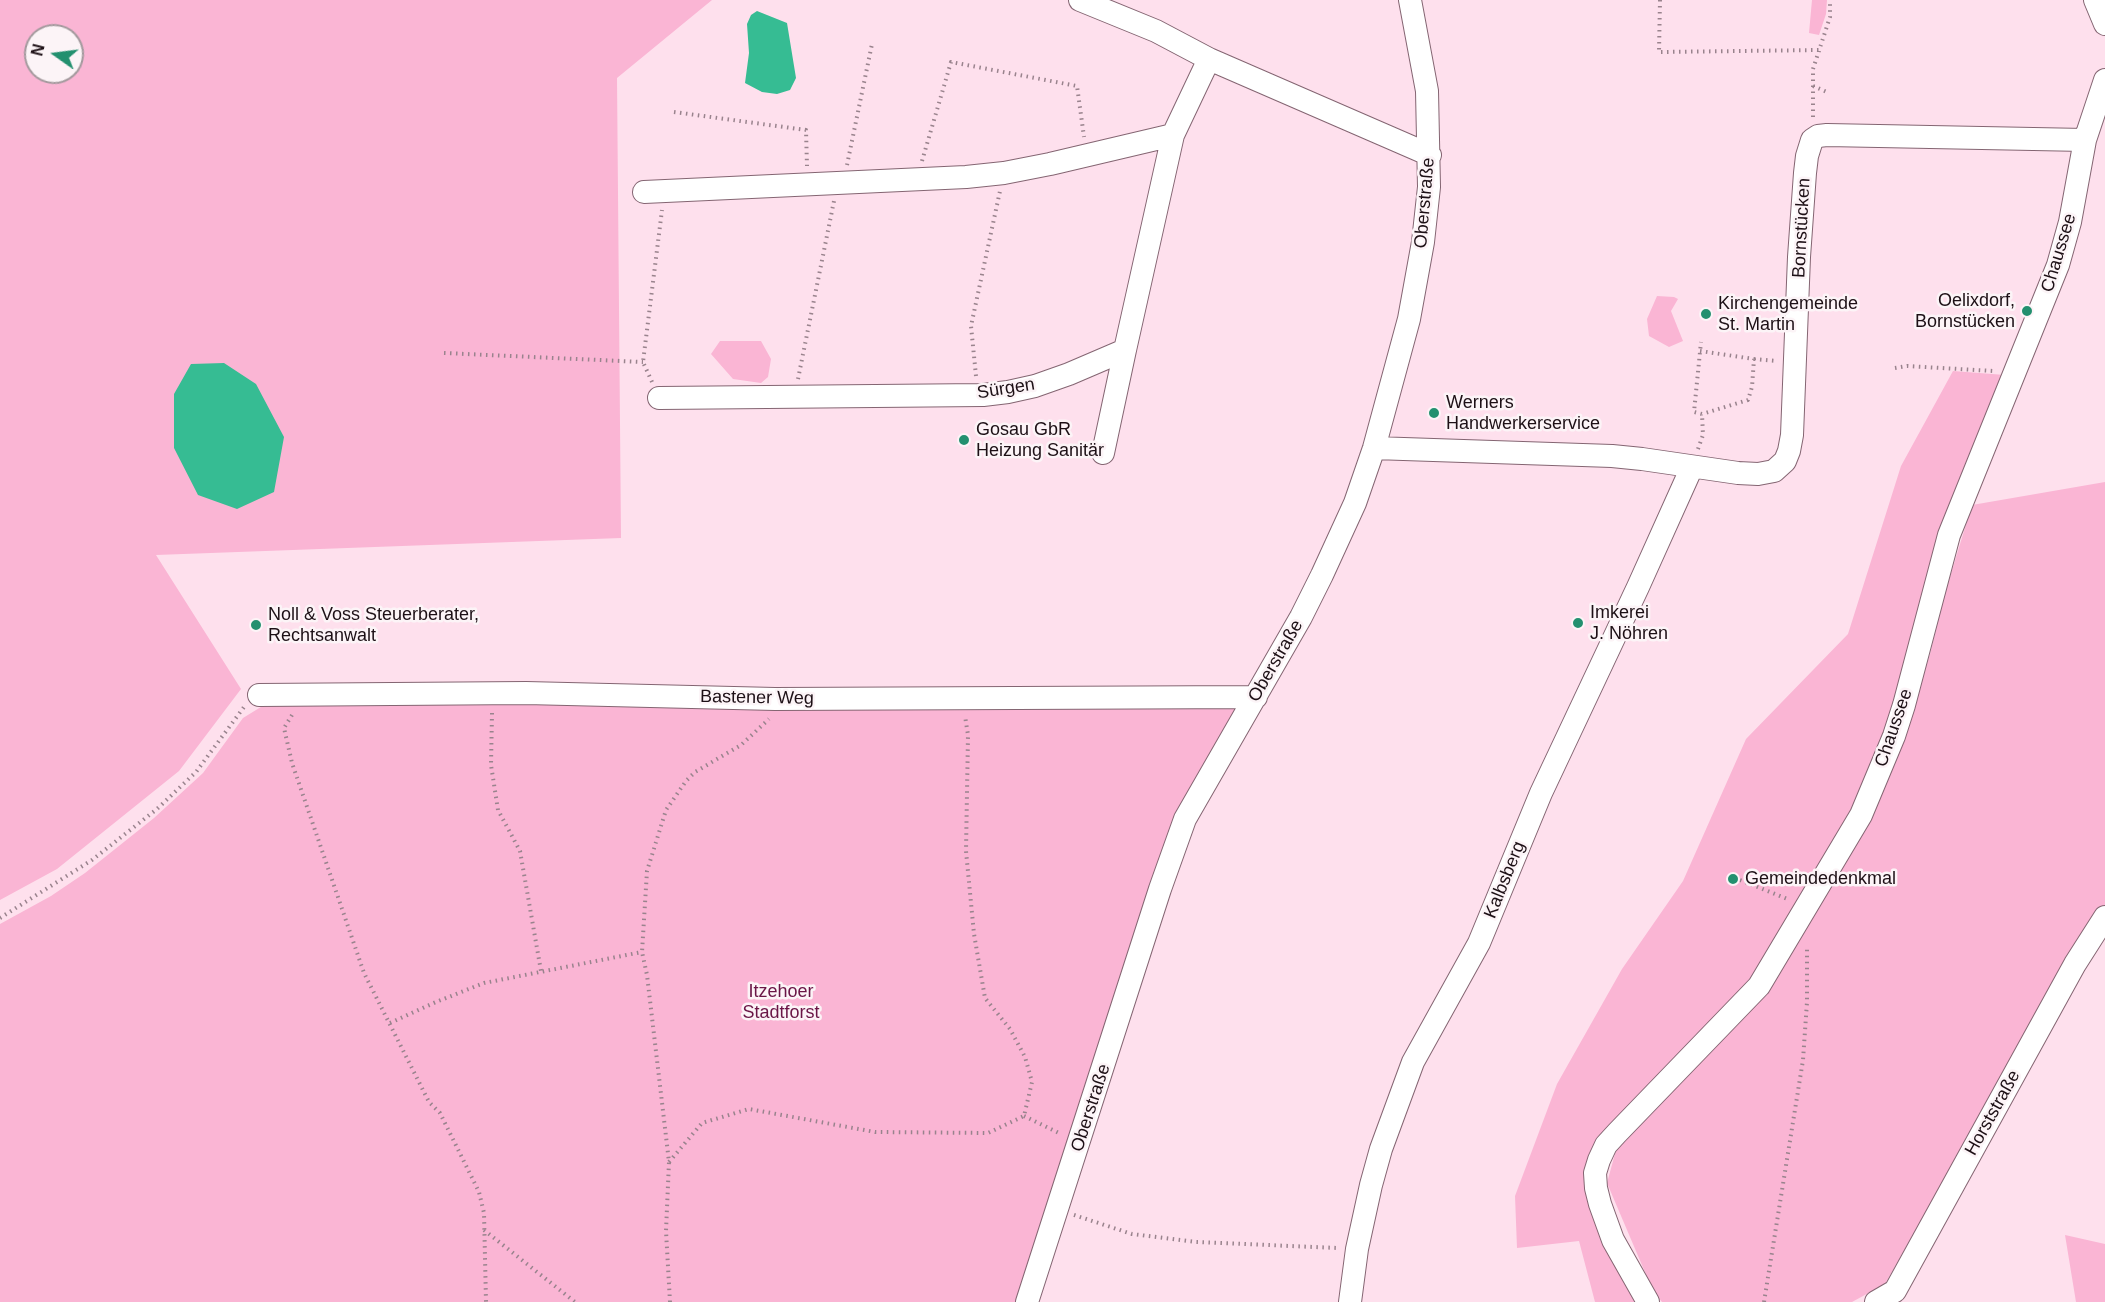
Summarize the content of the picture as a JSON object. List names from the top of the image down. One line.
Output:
{"streets":{"street":["Oberstraße","Bornstücken","Chaussee","Sürgen","Bastener Weg","Kalbsberg","Horststraße"]},"crossings":[["Oberstraße","Bornstücken"],["Oberstraße","Bastener Weg"],["Bornstücken","Kalbsberg"]],"parks":["Itzehoer Stadtforst"],"places":["Oelixdorf, Bornstücken","Kirchengemeinde St. Martin","Werners Handwerkerservice","Gosau GbR Heizung Sanitär","Imkerei J. Nöhren","Noll & Voss Steuerberater, Rechtsanwalt","Gemeindedenkmal"],"north":"left"}
